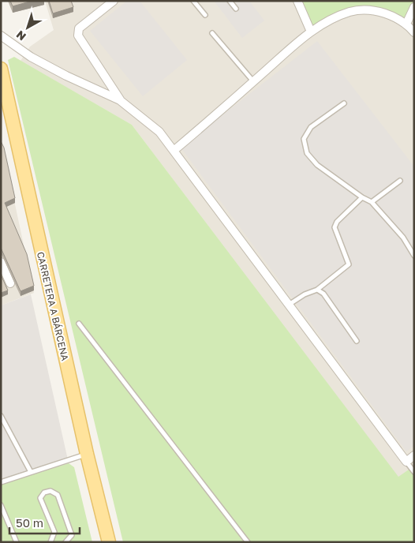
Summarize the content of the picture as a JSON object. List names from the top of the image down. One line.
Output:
{"streets":{"main road":["CARRETERA A BÁRCENA"]},"scale_bar":"50 m","north":"bottom left"}
